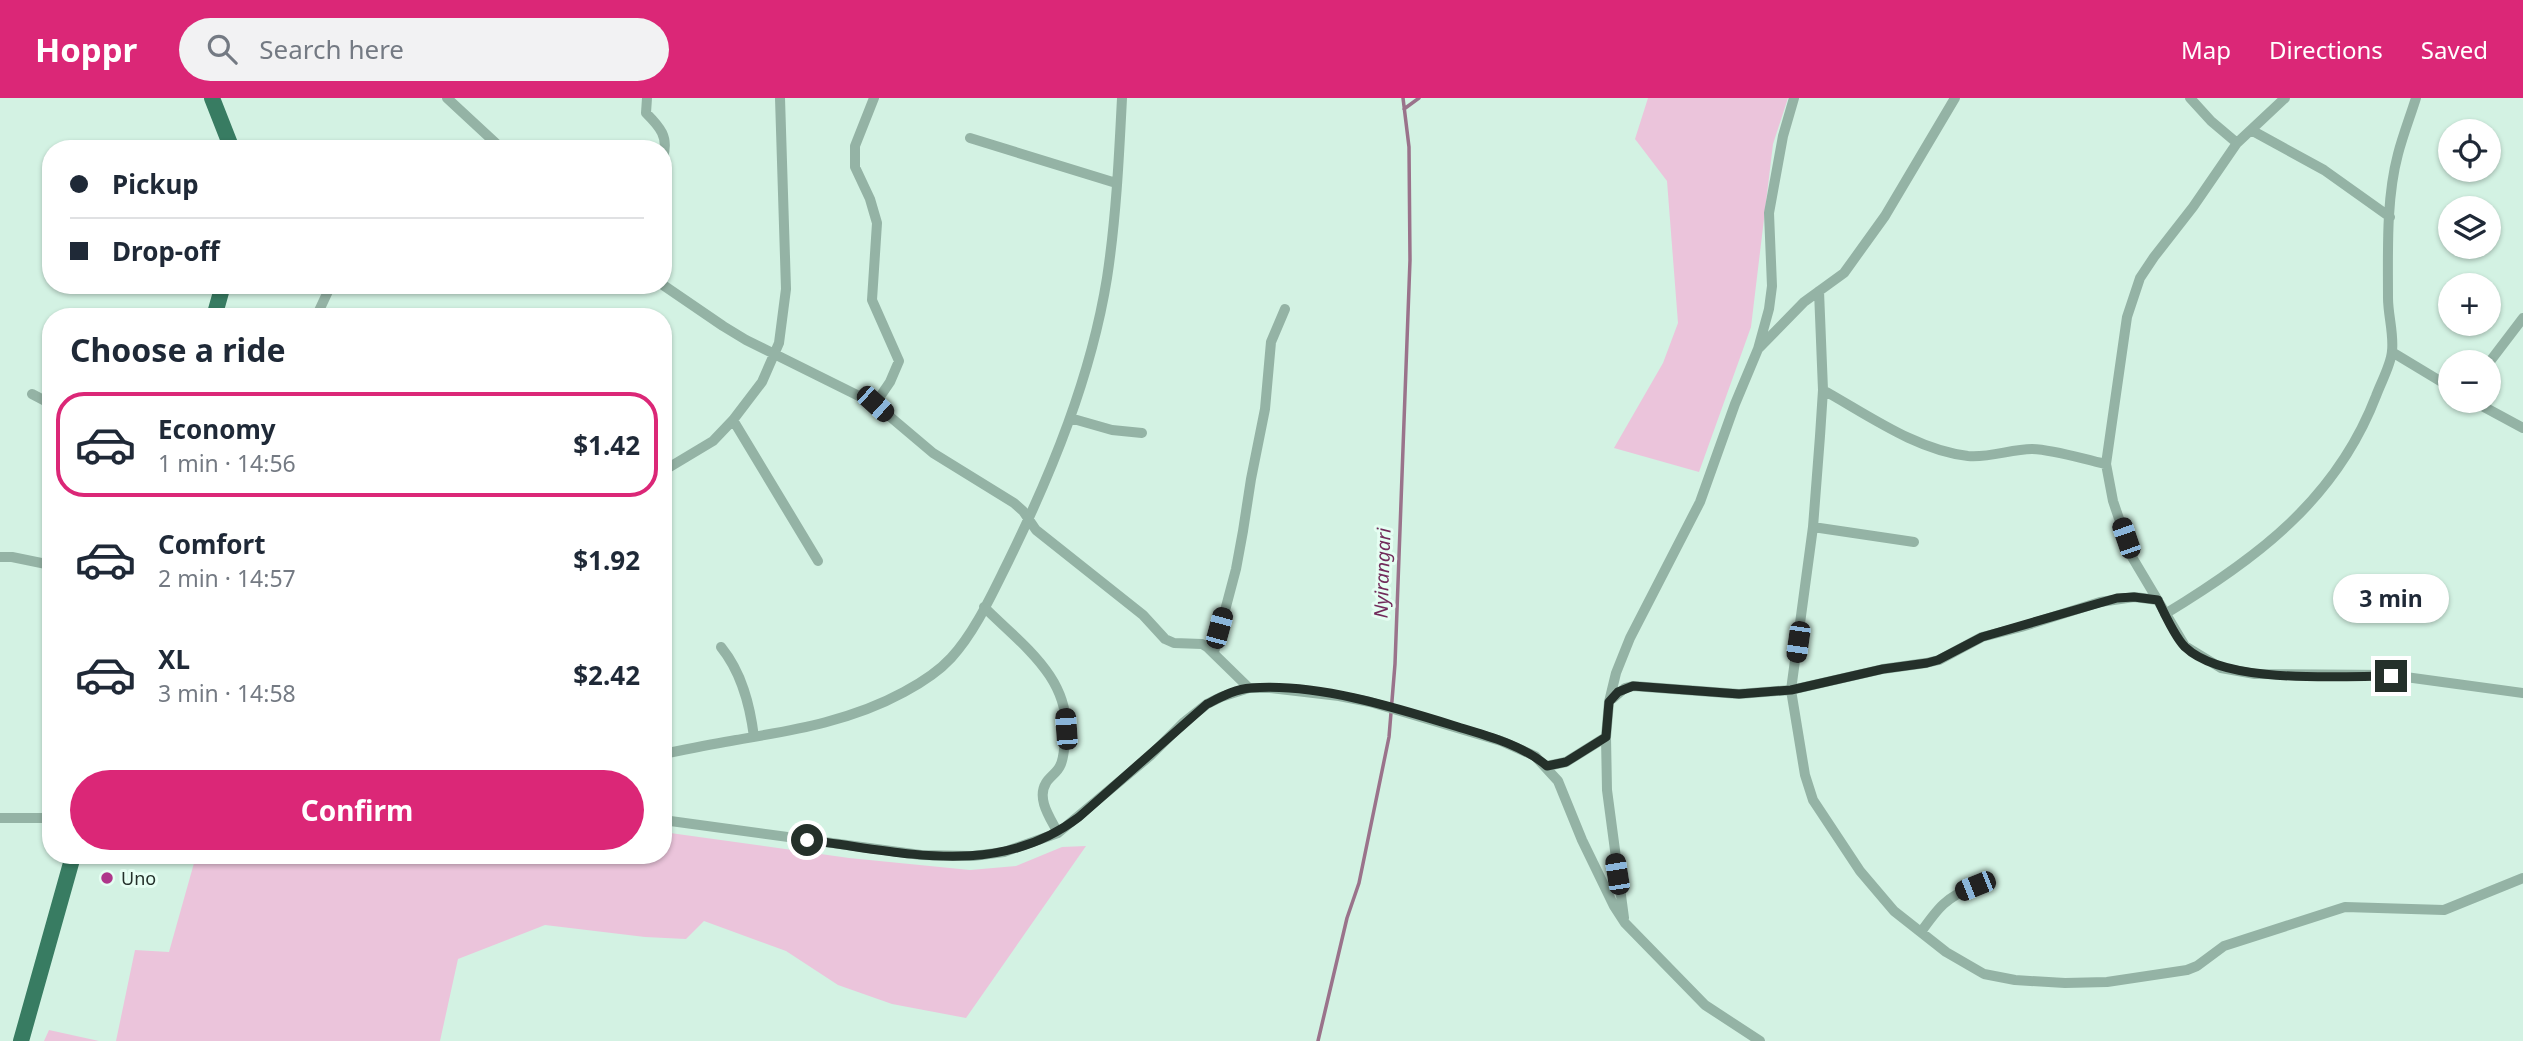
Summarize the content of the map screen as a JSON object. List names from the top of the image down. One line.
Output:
{"water":["Nyirangari"],"places":["Uno"],"page":{"header":"Hoppr","search":"Search here","nav":["Map","Directions","Saved"],"map_buttons":["+","−"],"banner":["Pickup","Drop-off"],"heading":"Choose a ride","list":[{"name":"Economy","note":"1 min · 14:56","value":"$1.42"},{"name":"Comfort","note":"2 min · 14:57","value":"$1.92"},{"name":"XL","note":"3 min · 14:58","value":"$2.42"}],"bubble":"3 min","buttons":"Confirm"}}
